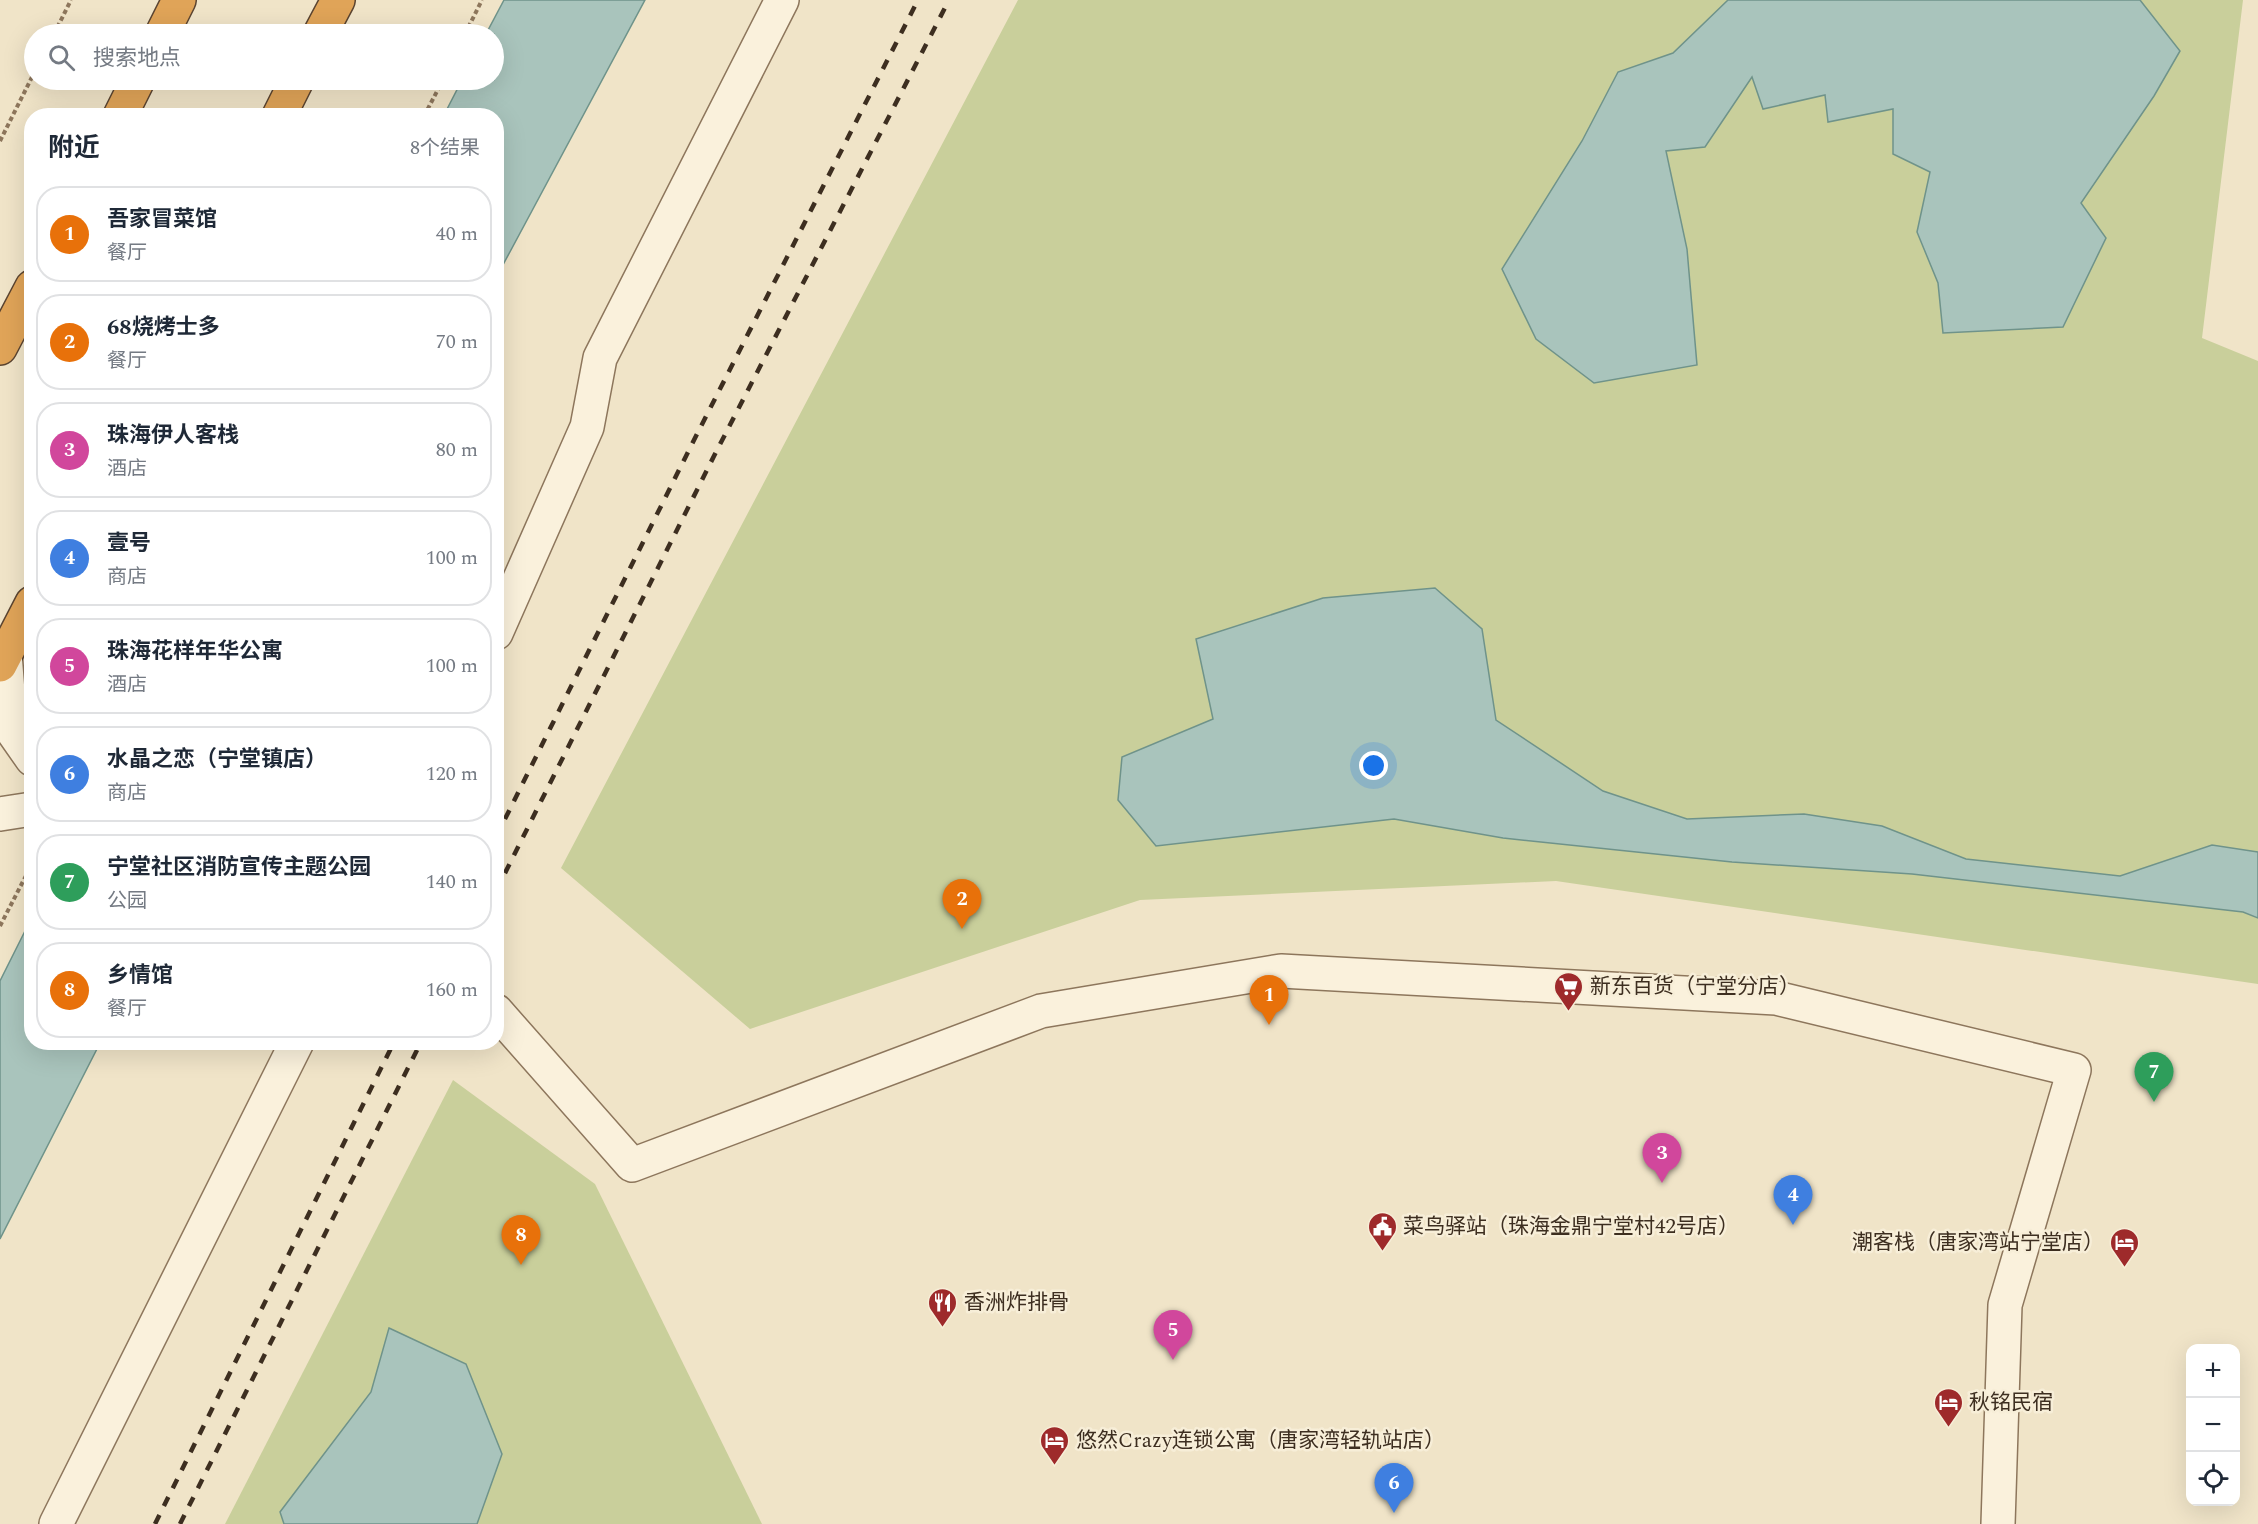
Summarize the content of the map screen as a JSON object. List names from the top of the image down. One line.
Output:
{"places":{"supermarket":["新东百货（宁堂分店）"],"public building":["菜鸟驿站（珠海金鼎宁堂村42号店）"],"hotel":["潮客栈（唐家湾站宁堂店）","秋铭民宿","悠然Crazy连锁公寓（唐家湾轻轨站店）"],"restaurant":["香洲炸排骨"]},"page":{"search":"搜索地点","heading":["附近","8个结果"],"list":[{"mark":"1","name":"吾家冒菜馆","note":"餐厅","value":"40 m"},{"mark":"2","name":"68烧烤士多","note":"餐厅","value":"70 m"},{"mark":"3","name":"珠海伊人客栈","note":"酒店","value":"80 m"},{"mark":"4","name":"壹号","note":"商店","value":"100 m"},{"mark":"5","name":"珠海花样年华公寓","note":"酒店","value":"100 m"},{"mark":"6","name":"水晶之恋（宁堂镇店）","note":"商店","value":"120 m"},{"mark":"7","name":"宁堂社区消防宣传主题公园","note":"公园","value":"140 m"},{"mark":"8","name":"乡情馆","note":"餐厅","value":"160 m"}],"pins":["2","1","7","3","4","8","5","6"],"map_buttons":["+","−"]}}
